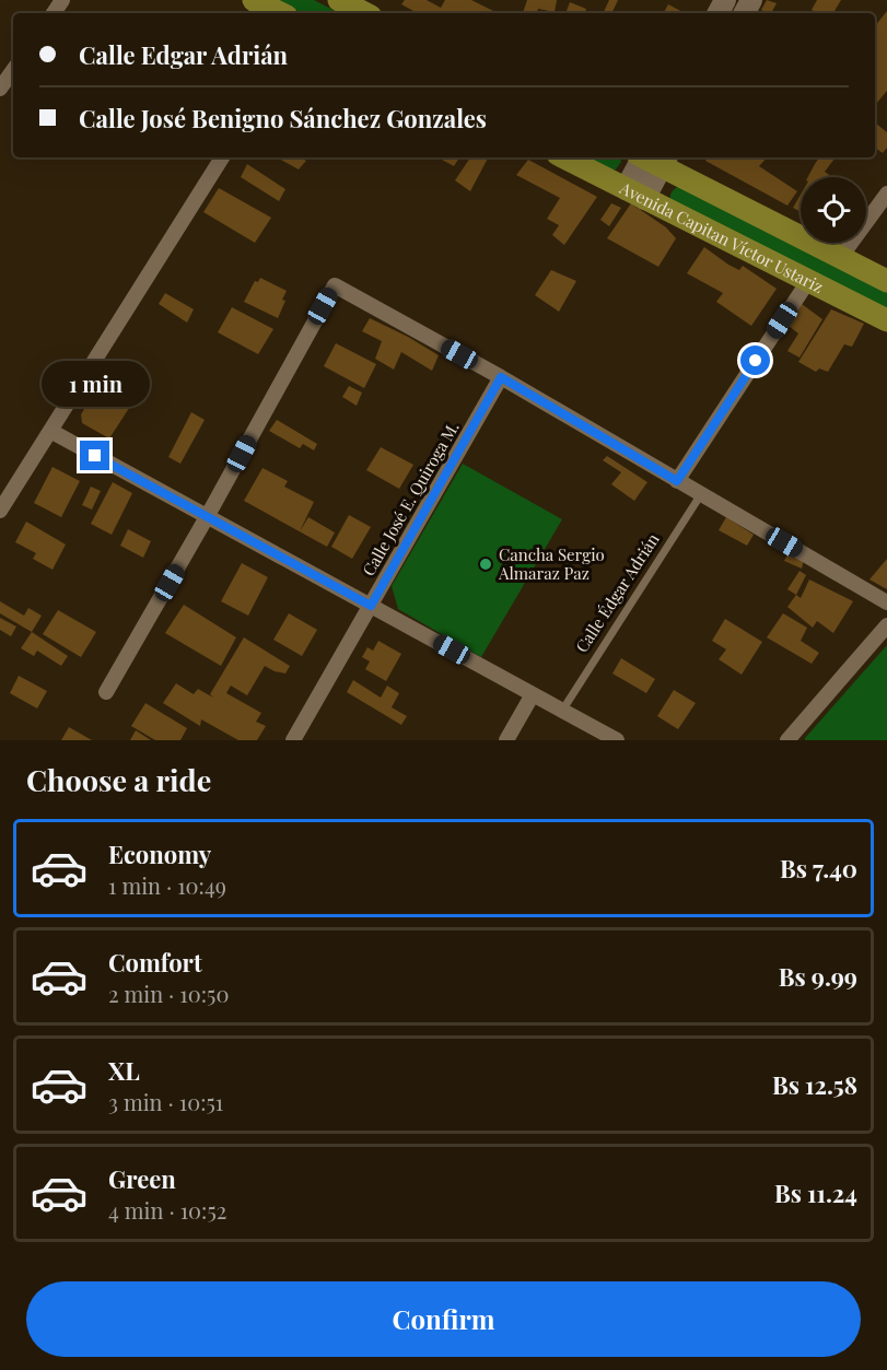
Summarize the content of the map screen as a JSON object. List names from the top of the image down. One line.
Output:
{"streets":{"main road":["Avenida Capitan Víctor Ustariz"],"street":["Calle José E. Quiroga M."],"lane":["Calle Édgar Adrián"]},"places":["Cancha Sergio Almaraz Paz"],"page":{"banner":["Calle Edgar Adrián","Calle José Benigno Sánchez Gonzales"],"bubble":"1 min","heading":"Choose a ride","list":[{"name":"Economy","note":"1 min · 10:49","value":"Bs 7.40"},{"name":"Comfort","note":"2 min · 10:50","value":"Bs 9.99"},{"name":"XL","note":"3 min · 10:51","value":"Bs 12.58"},{"name":"Green","note":"4 min · 10:52","value":"Bs 11.24"}],"buttons":"Confirm"}}
